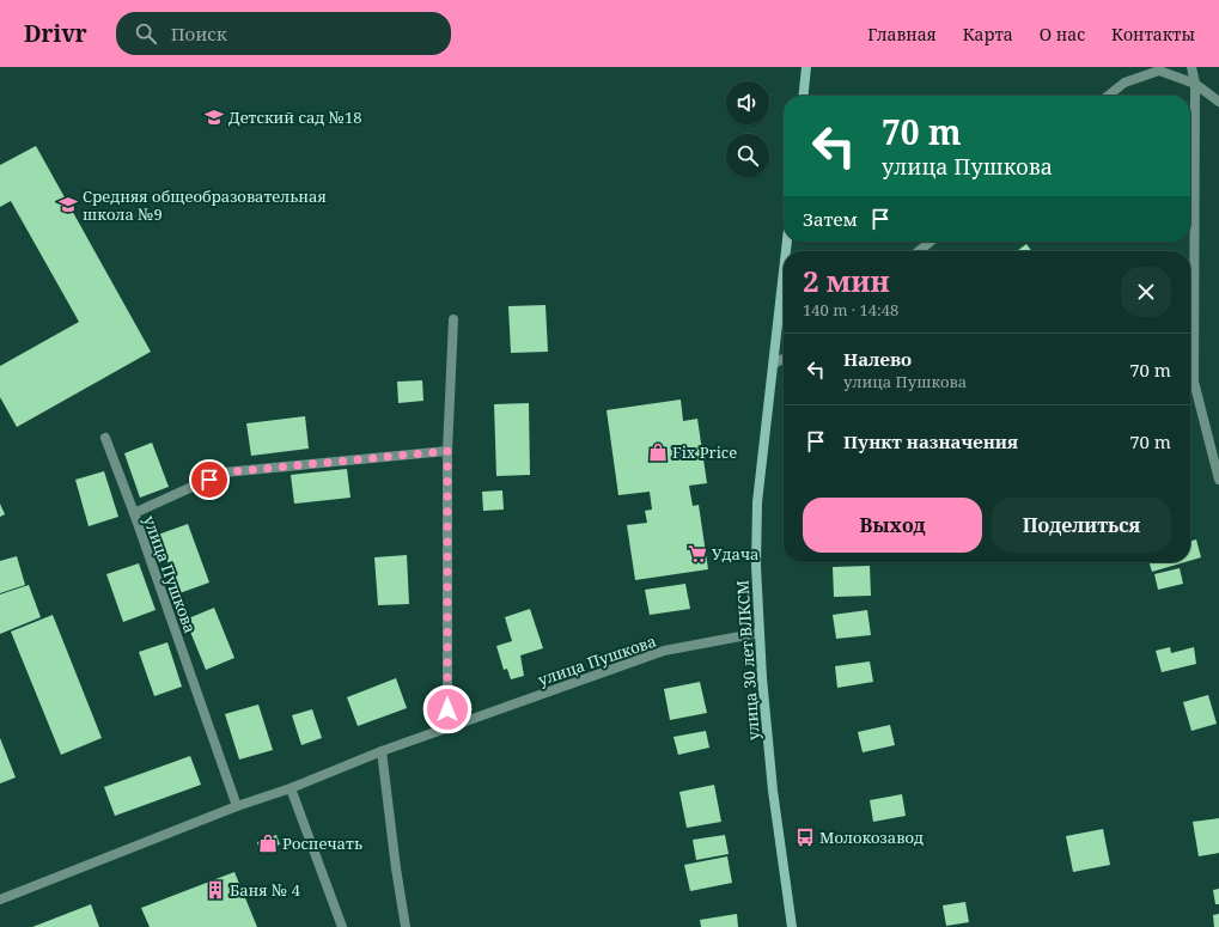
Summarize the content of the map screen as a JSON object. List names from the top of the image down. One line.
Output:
{"streets":{"main road":["улица 30 лет ВЛКСМ"],"street":["улица Пушкова"]},"crossings":[["улица Пушкова","улица 30 лет ВЛКСМ"]],"places":{"school or university":["Детский сад №18","Средняя общеобразовательная школа №9"],"shop":["Fix Price","Роспечать"],"supermarket":["Удача"],"bus stop":["Молокозавод"],"building":["Баня № 4"]},"page":{"header":"Drivr","search":"Поиск","nav":["Главная","Карта","О нас","Контакты"],"turn":["70 m","улица Пушкова"],"then":"Затем","heading":["2 мин","140 m · 14:48"],"list":[{"name":"Налево","note":"улица Пушкова","value":"70 m"},{"name":"Пункт назначения","value":"70 m"}],"buttons":["Выход","Поделиться"]}}
